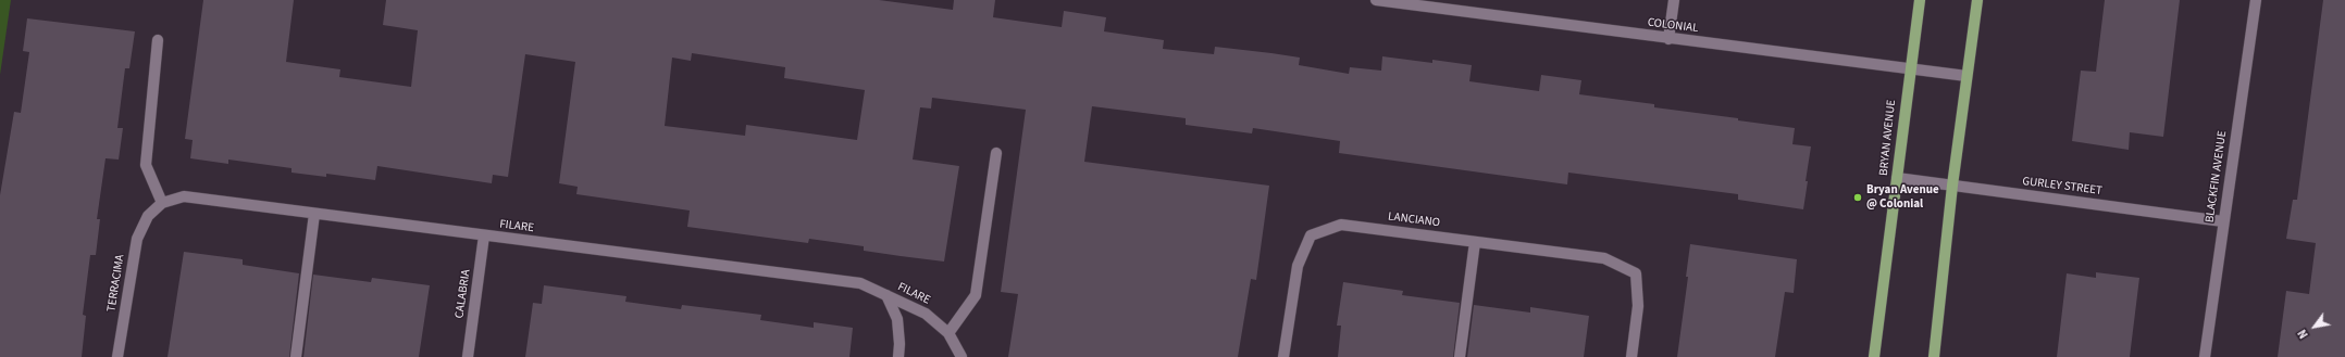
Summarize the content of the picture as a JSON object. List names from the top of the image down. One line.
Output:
{"streets":{"main road":["BRYAN AVENUE"],"street":["COLONIAL","BLACKFIN AVENUE","GURLEY STREET","LANCIANO","FILARE","TERRACIMA","CALABRIA"]},"crossings":[["COLONIAL","BRYAN AVENUE"],["BRYAN AVENUE","GURLEY STREET"],["BLACKFIN AVENUE","GURLEY STREET"],["FILARE","TERRACIMA"],["FILARE","CALABRIA"]],"places":["Bryan Avenue @ Colonial"],"north":"bottom left"}
